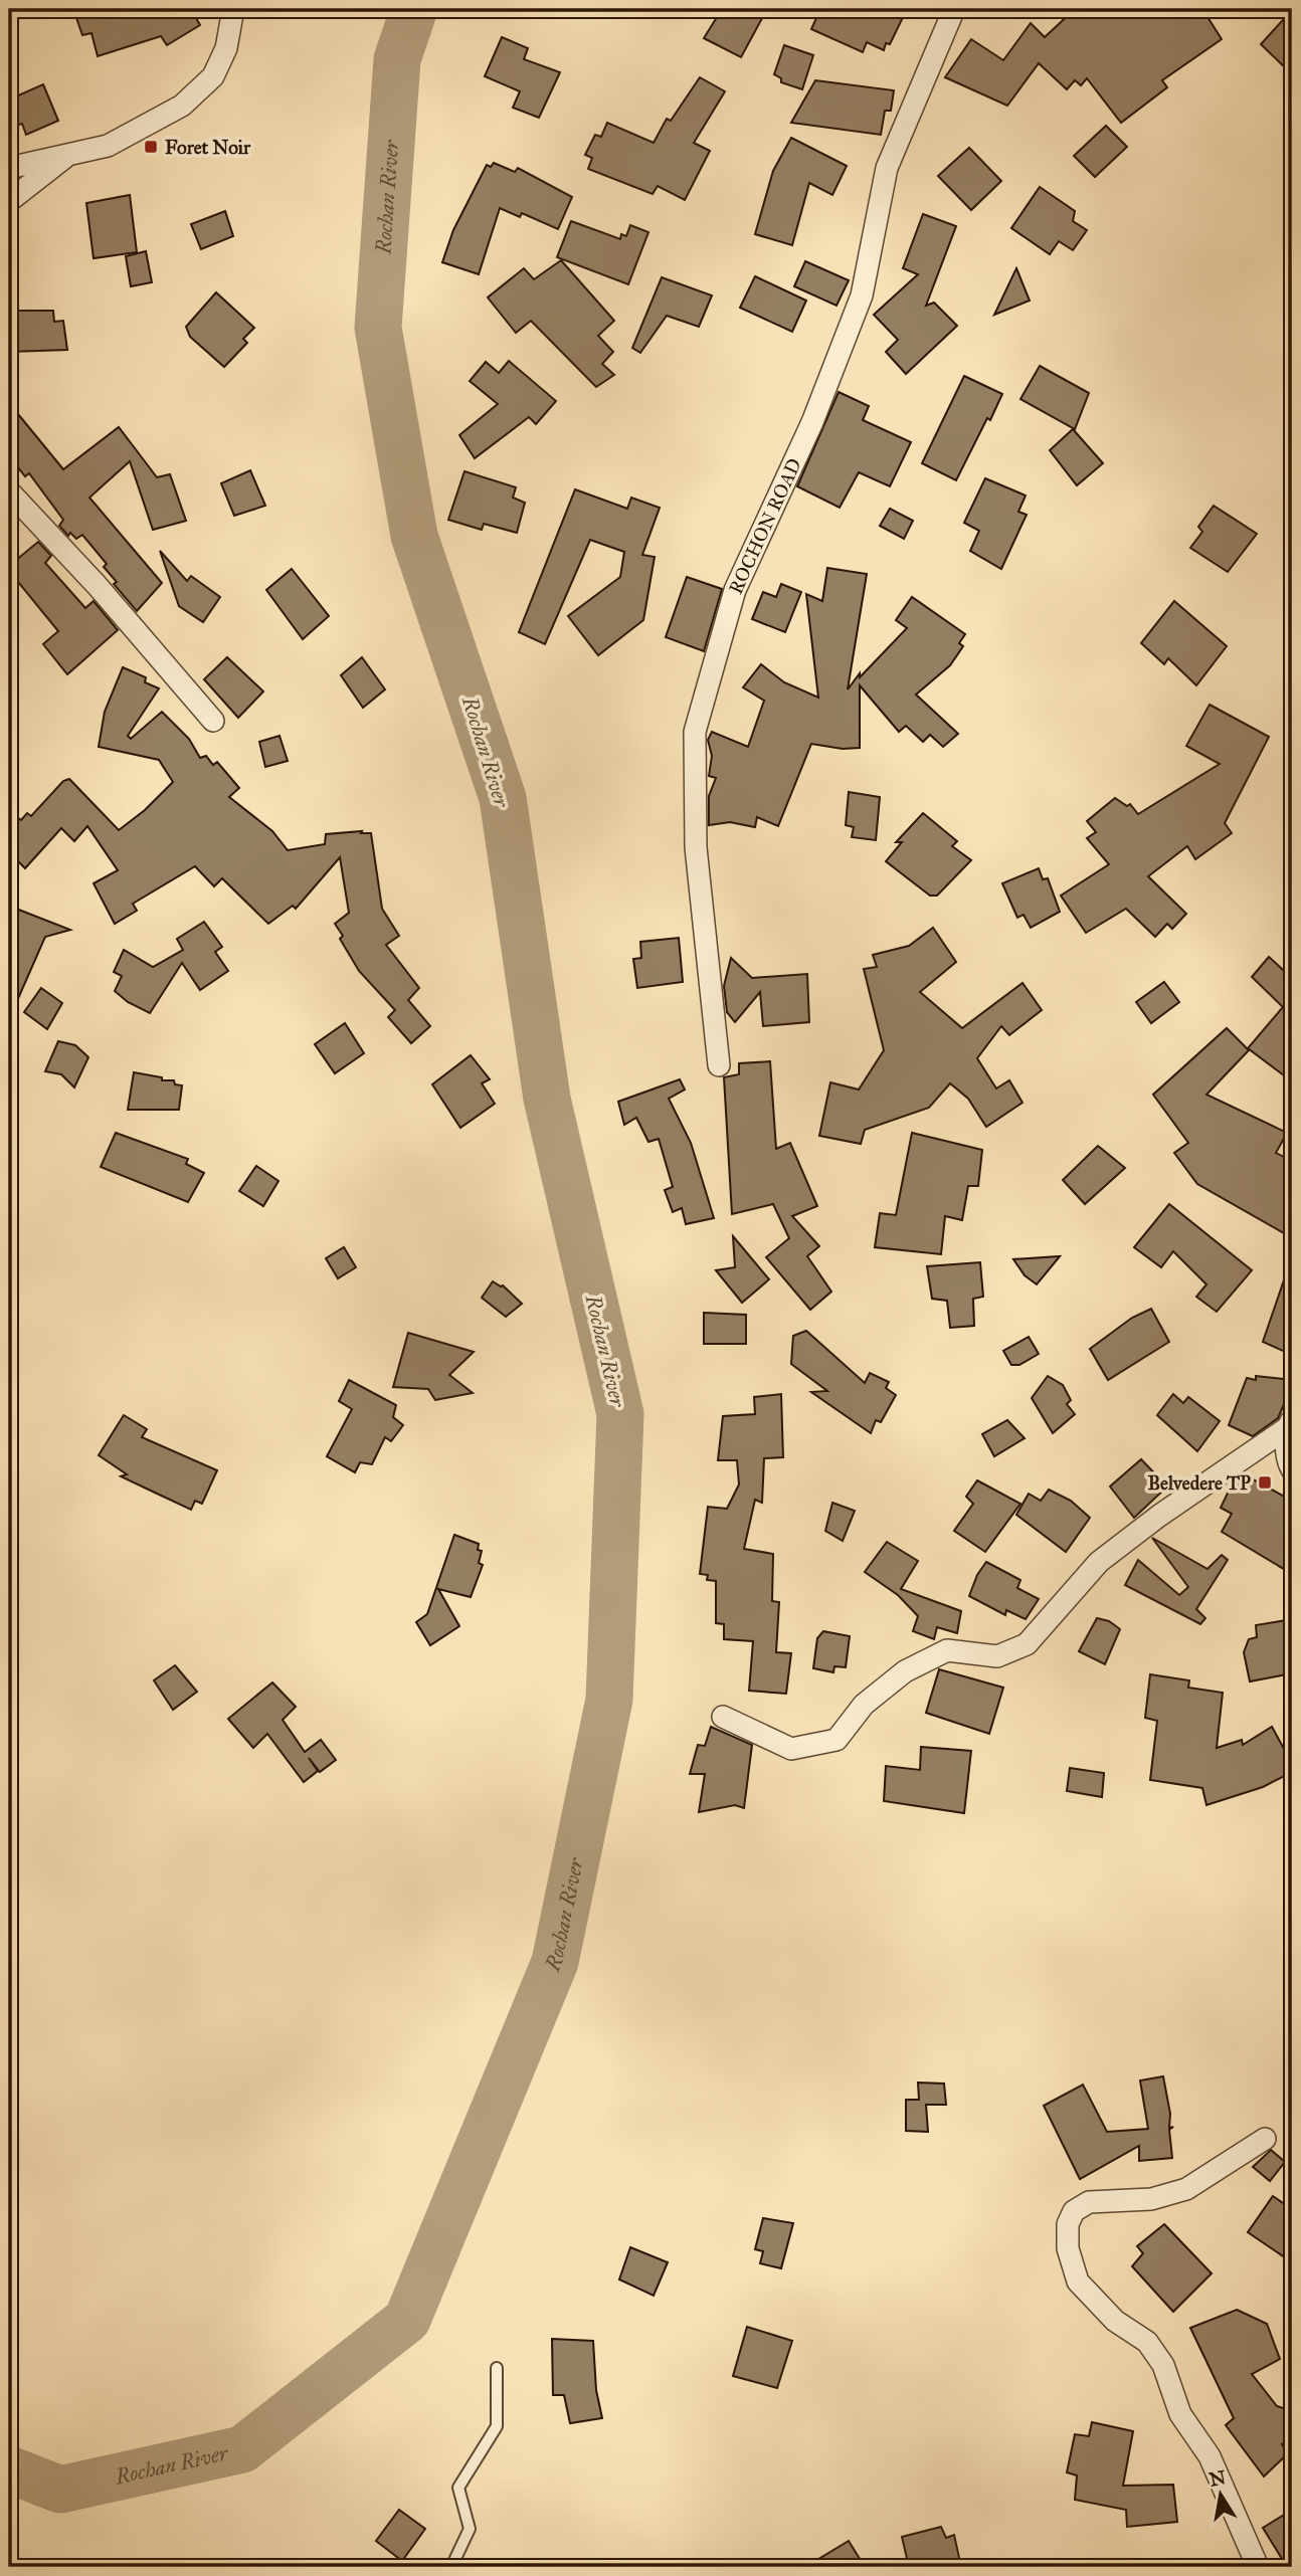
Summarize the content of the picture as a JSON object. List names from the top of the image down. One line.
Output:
{"streets":{"street":["ROCHON ROAD"]},"water":["Rochan River"],"places":{"transit":["Foret Noir","Belvedere TP"]},"north":"top"}
